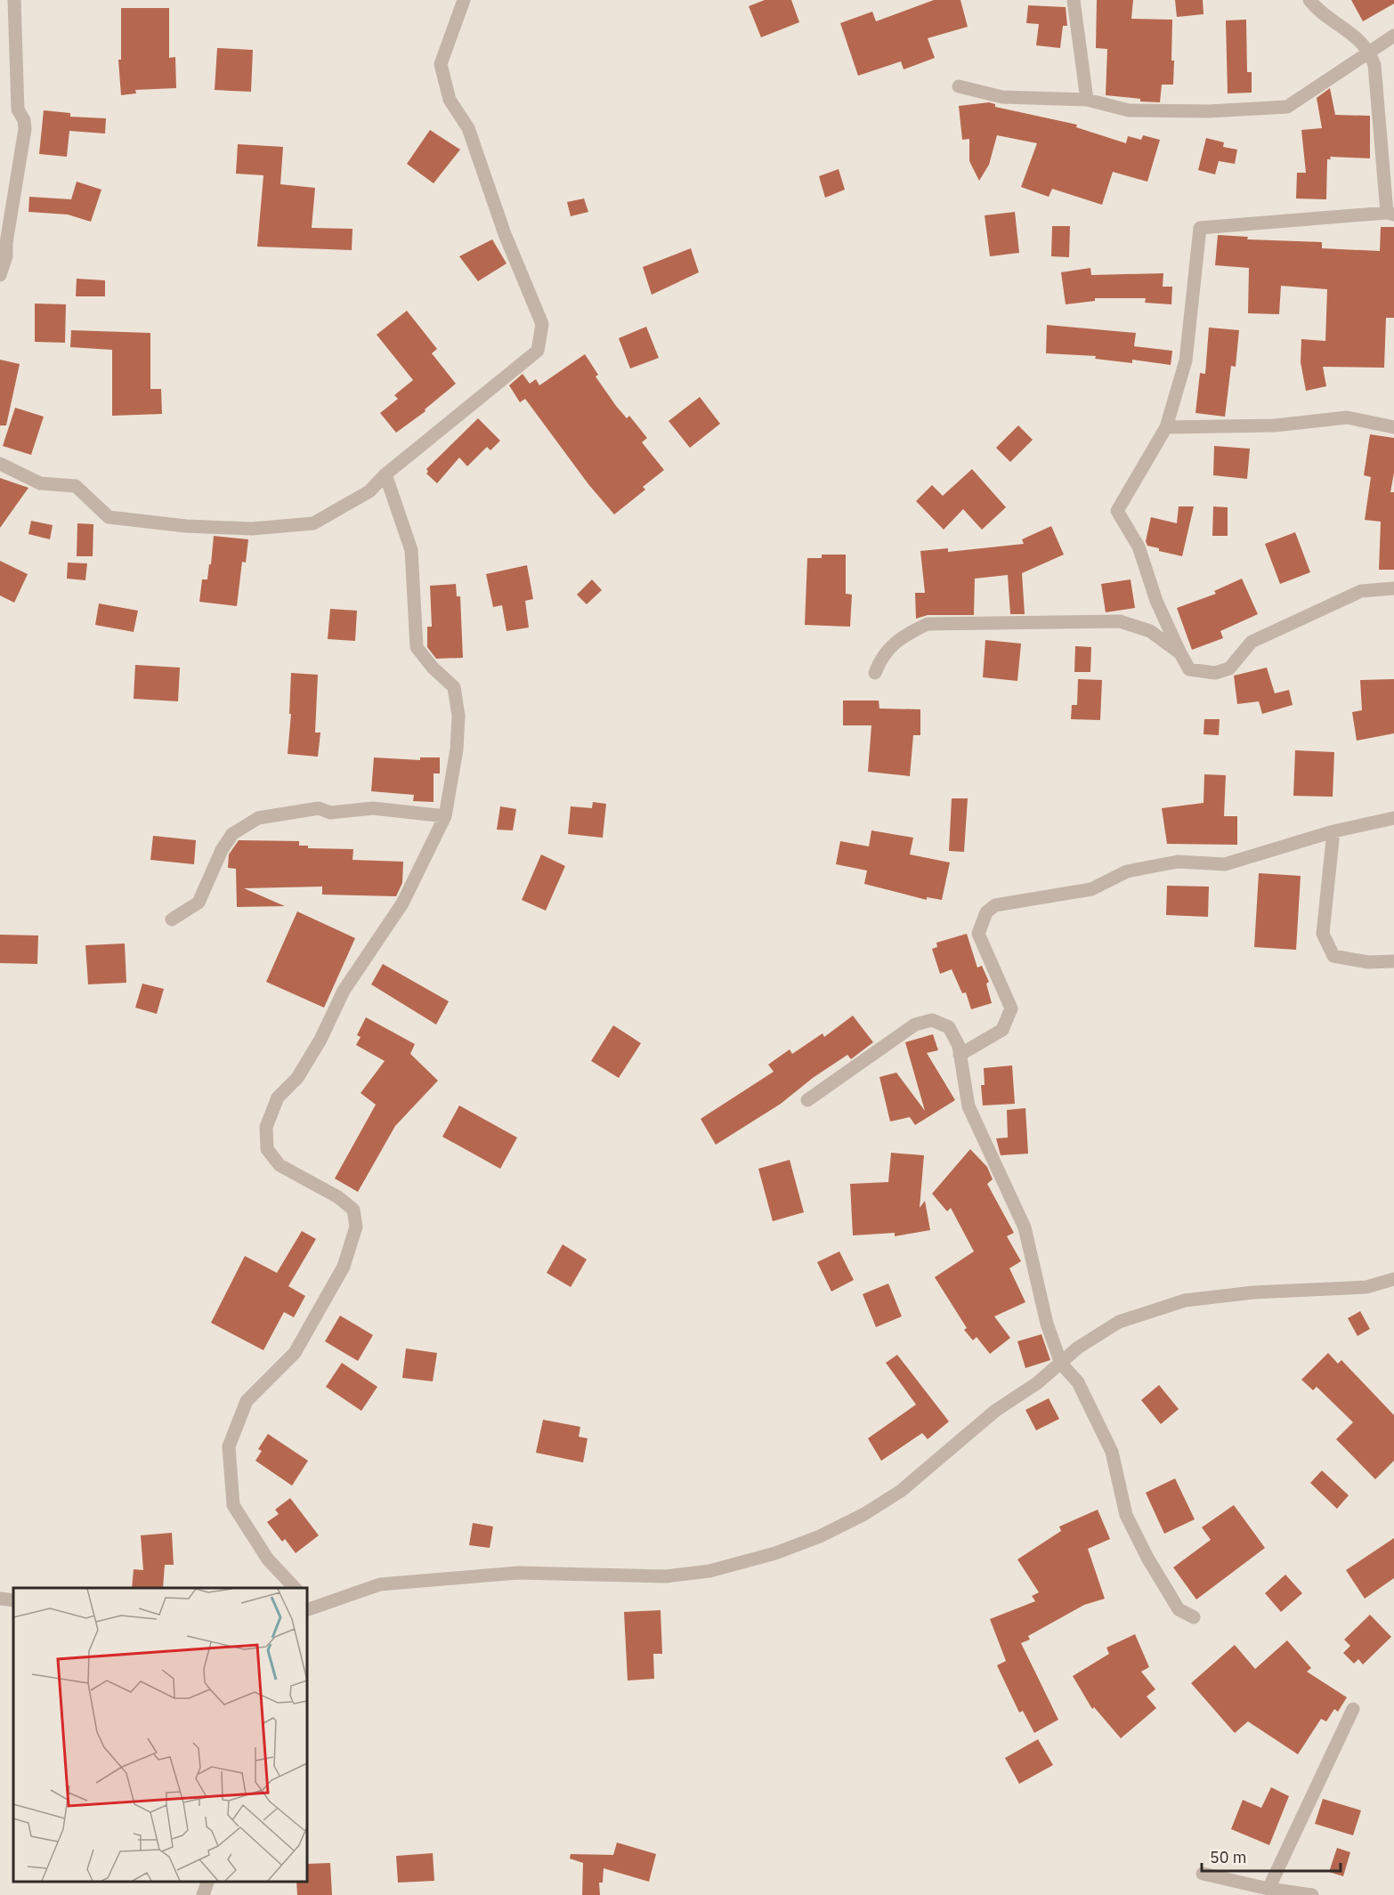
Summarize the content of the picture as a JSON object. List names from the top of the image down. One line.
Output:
{"scale_bar":"50 m"}
